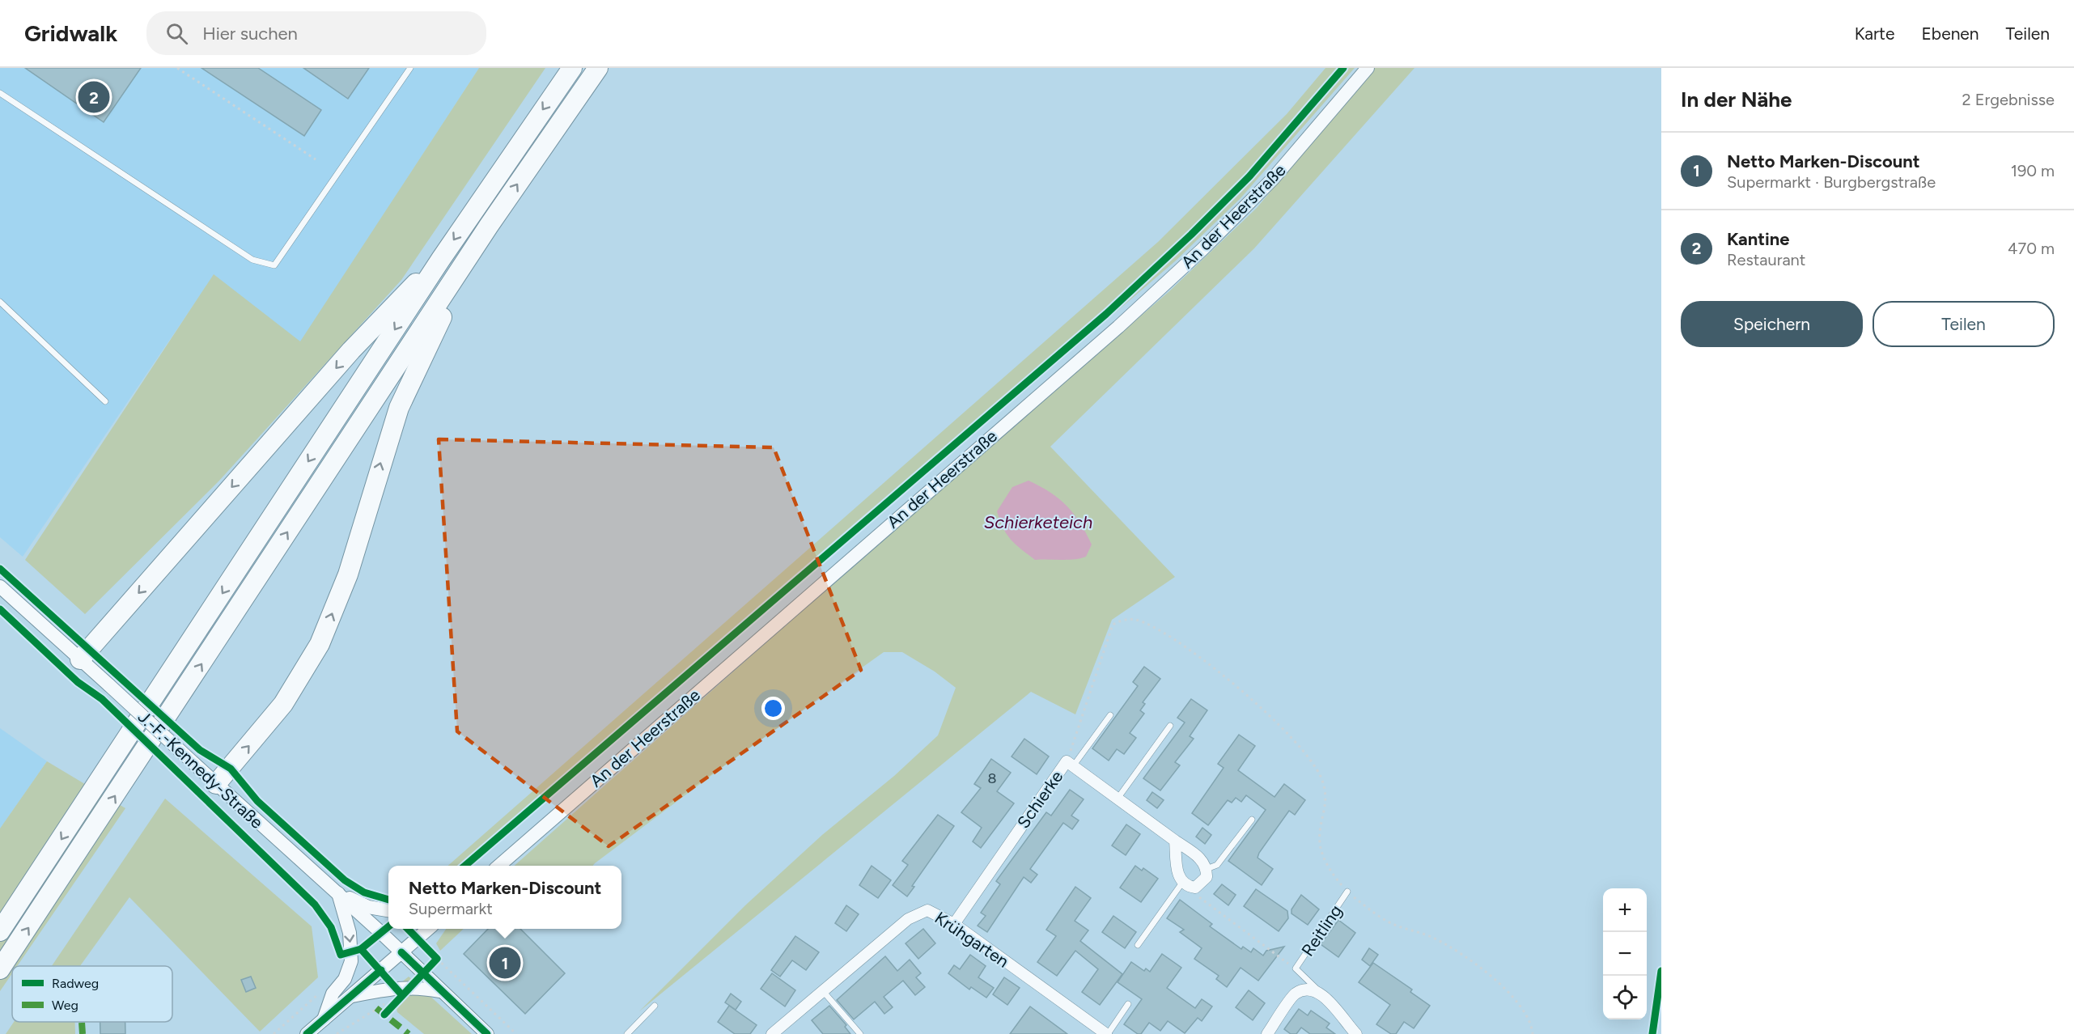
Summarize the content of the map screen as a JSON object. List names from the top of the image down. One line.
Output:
{"streets":{"street":["An der Heerstraße","J.-F.-Kennedy-Straße","Schierke","Reitling","Krühgarten"]},"crossings":[["Schierke","Krühgarten"]],"water":["Schierketeich"],"house_numbers":["8"],"legend":["Radweg","Weg"],"page":{"header":"Gridwalk","search":"Hier suchen","nav":["Karte","Ebenen","Teilen"],"heading":["In der Nähe","2 Ergebnisse"],"pins":["2","1"],"list":[{"mark":"1","name":"Netto Marken-Discount","note":"Supermarkt · Burgbergstraße","value":"190 m"},{"mark":"2","name":"Kantine","note":"Restaurant","value":"470 m"}],"buttons":["Speichern","Teilen"],"popup":["Netto Marken-Discount","Supermarkt"],"map_buttons":["+","−"]}}
